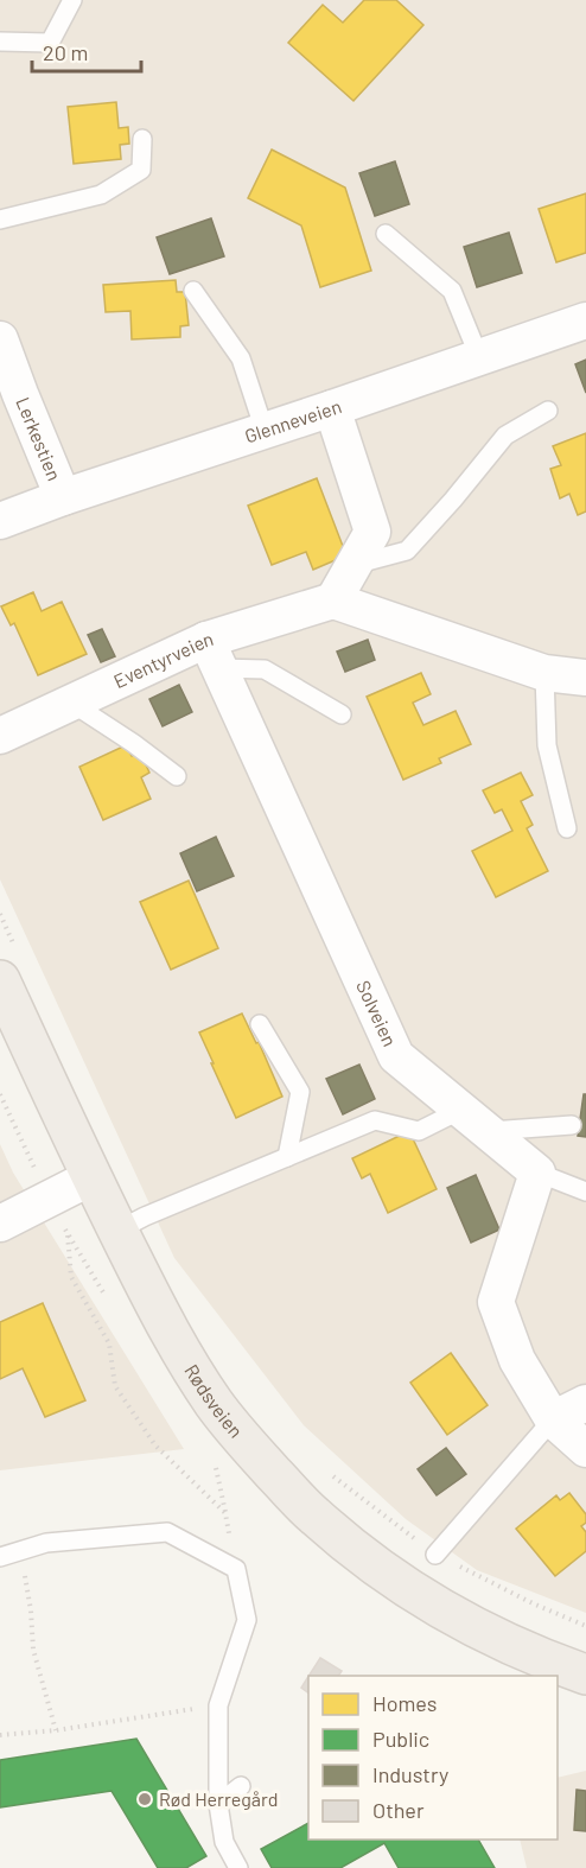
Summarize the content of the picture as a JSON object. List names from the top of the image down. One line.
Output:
{"streets":{"highway":["Rødsveien"],"street":["Glenneveien","Lerkestien","Eventyrveien","Solveien"]},"crossings":[["Glenneveien","Lerkestien"],["Eventyrveien","Solveien"]],"places":["Rød Herregård"],"legend":["Homes","Public","Industry","Other"],"scale_bar":"20 m"}
